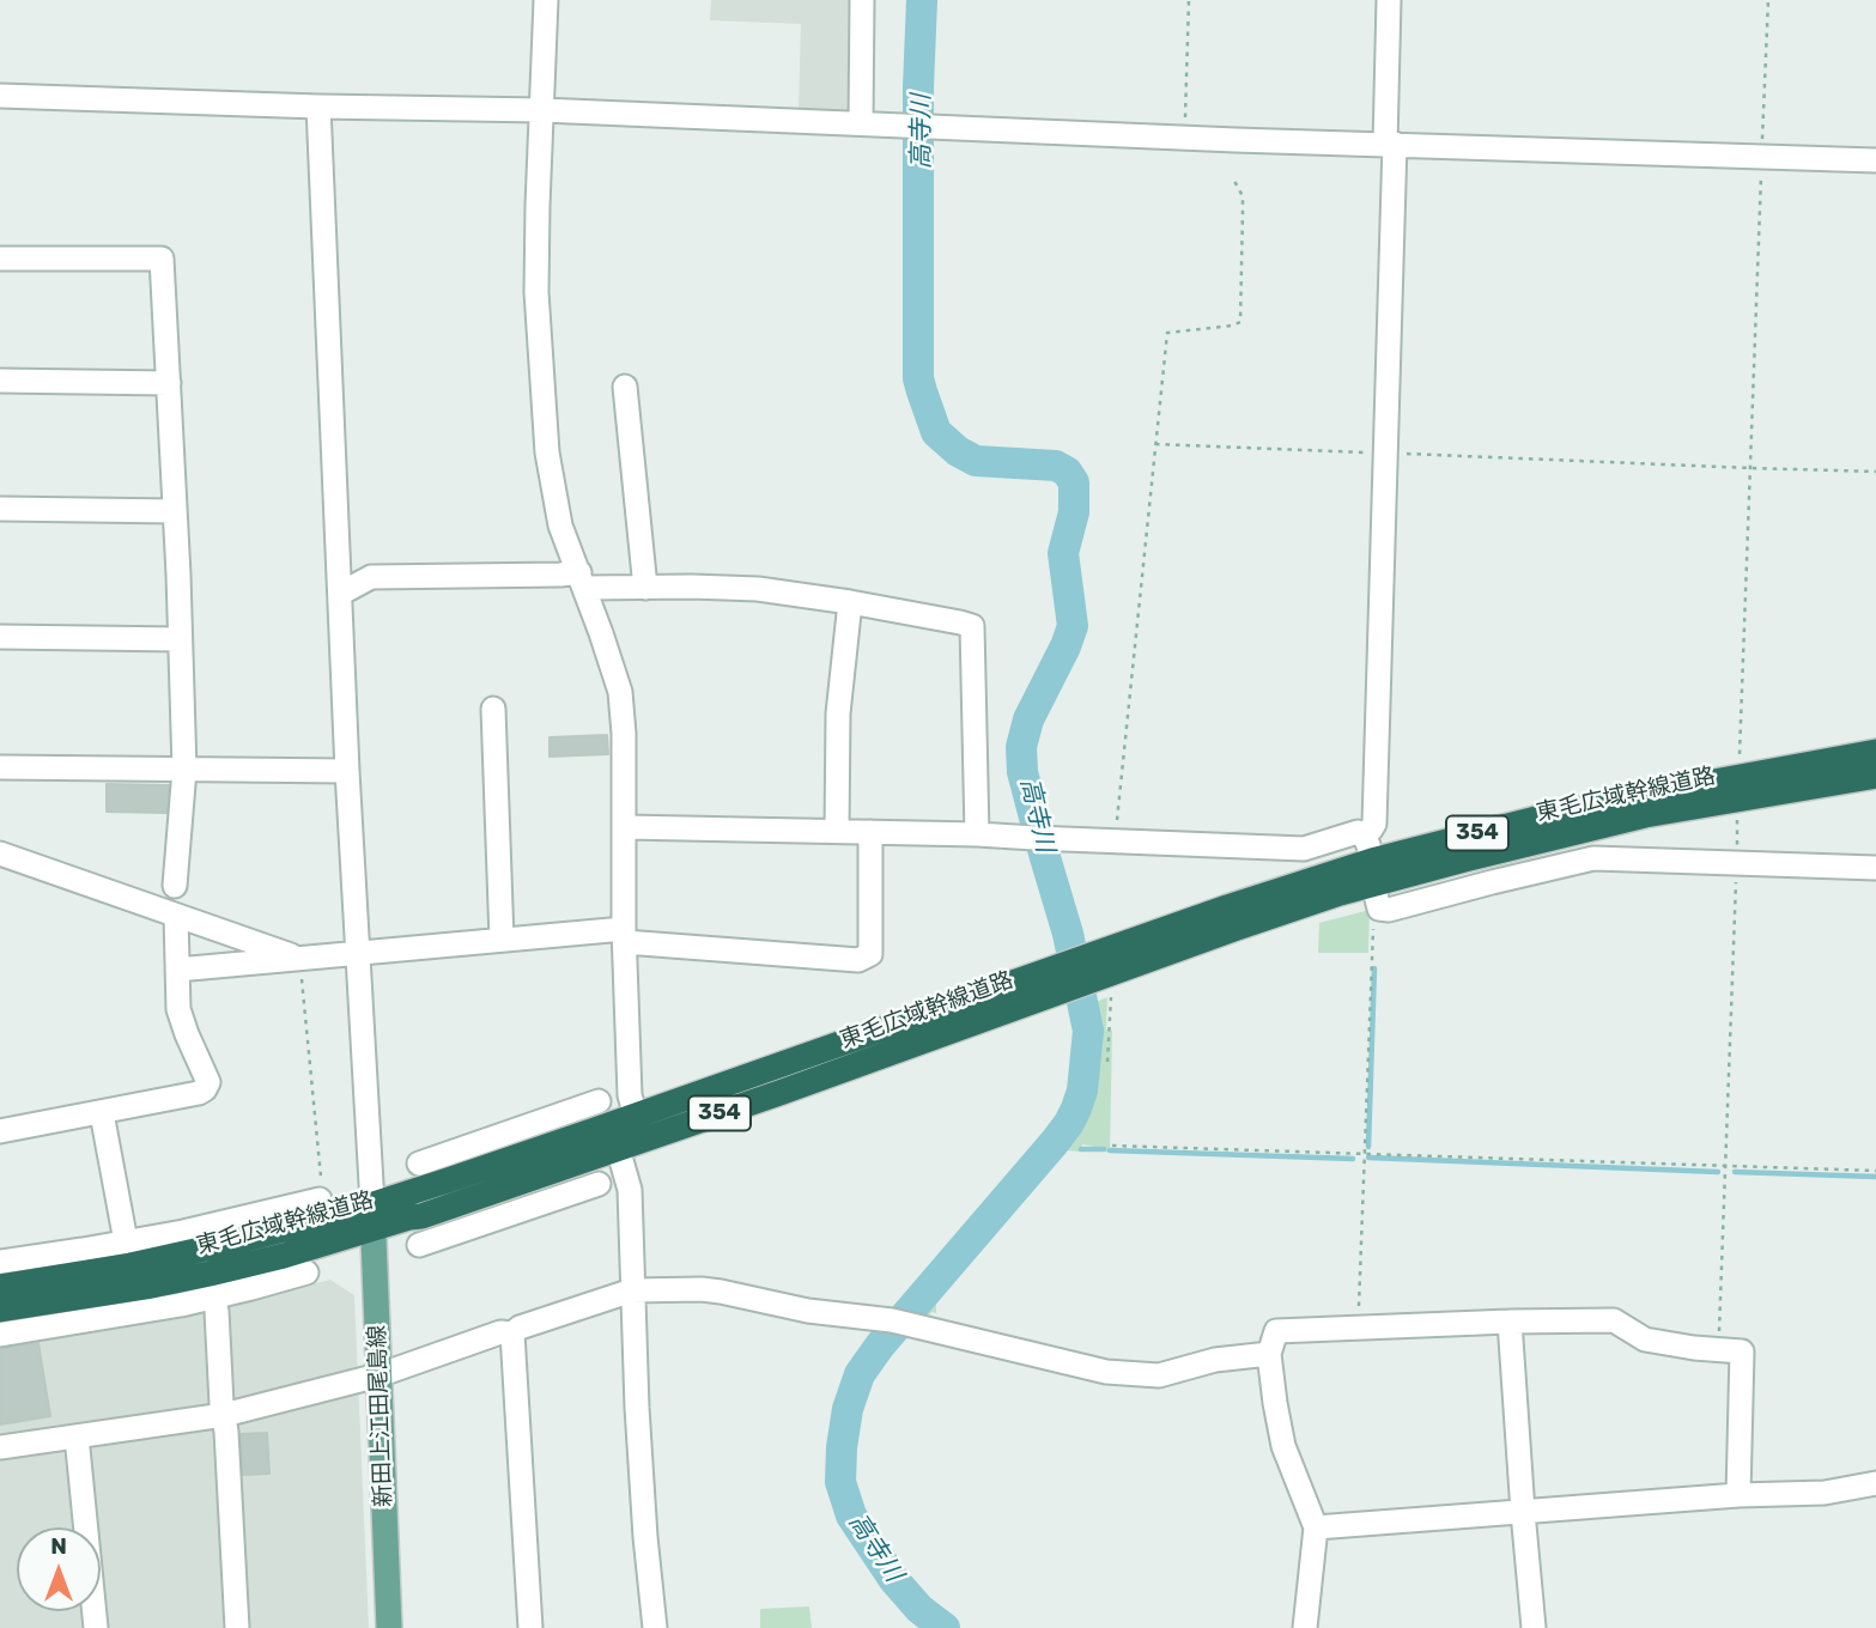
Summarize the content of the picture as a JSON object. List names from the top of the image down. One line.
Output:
{"streets":{"highway":["東毛広域幹線道路","354"],"main road":["新田上江田尾島線"]},"crossings":[["東毛広域幹線道路","新田上江田尾島線"]],"water":["高寺川"],"north":"top"}
